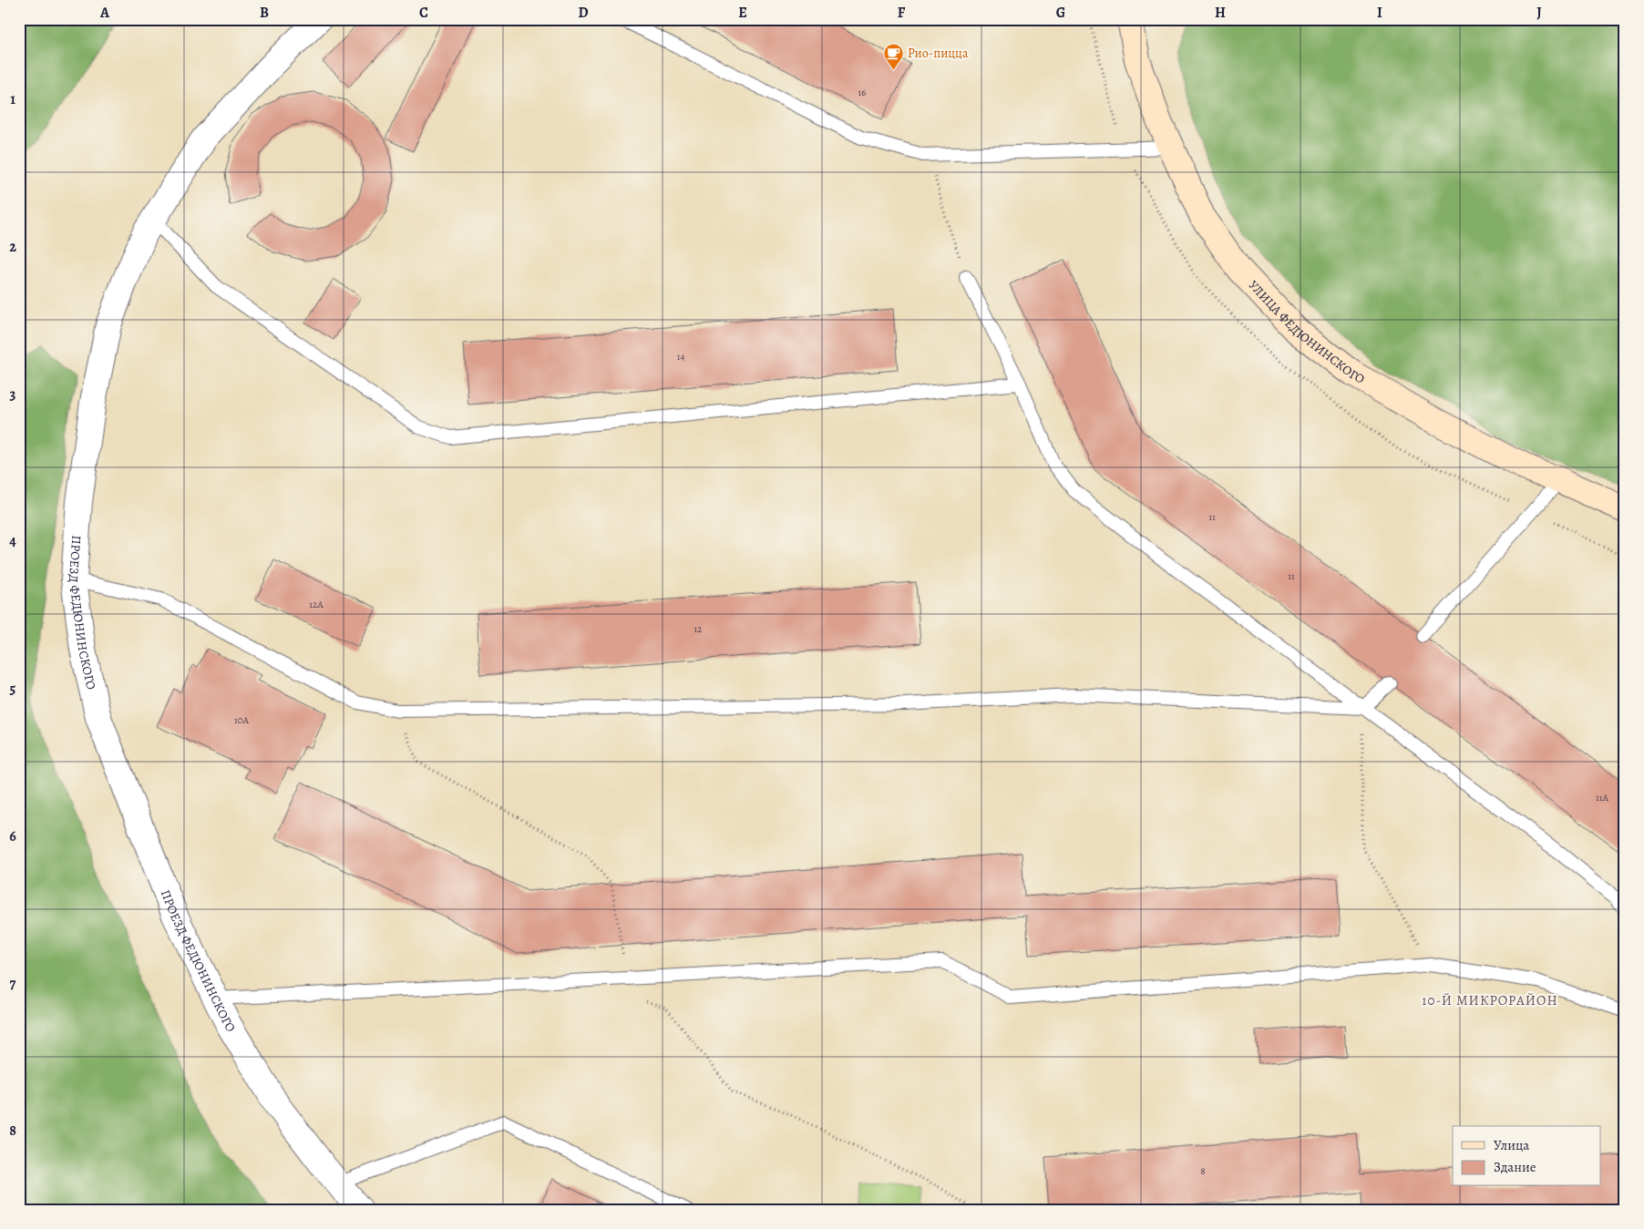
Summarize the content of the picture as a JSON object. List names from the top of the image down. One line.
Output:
{"streets":{"street":["УЛИЦА ФЕДЮНИНСКОГО","ПРОЕЗД ФЕДЮНИНСКОГО"]},"districts":["10-Й МИКРОРАЙОН"],"places":{"cafe":["Рио-пицца"]},"house_numbers":["16","14","11","11","12А","12","10А","11А","8"],"legend":["Улица","Здание"],"grid":{"columns":["A","B","C","D","E","F","G","H","I","J"],"rows":["1","2","3","4","5","6","7","8"]}}
